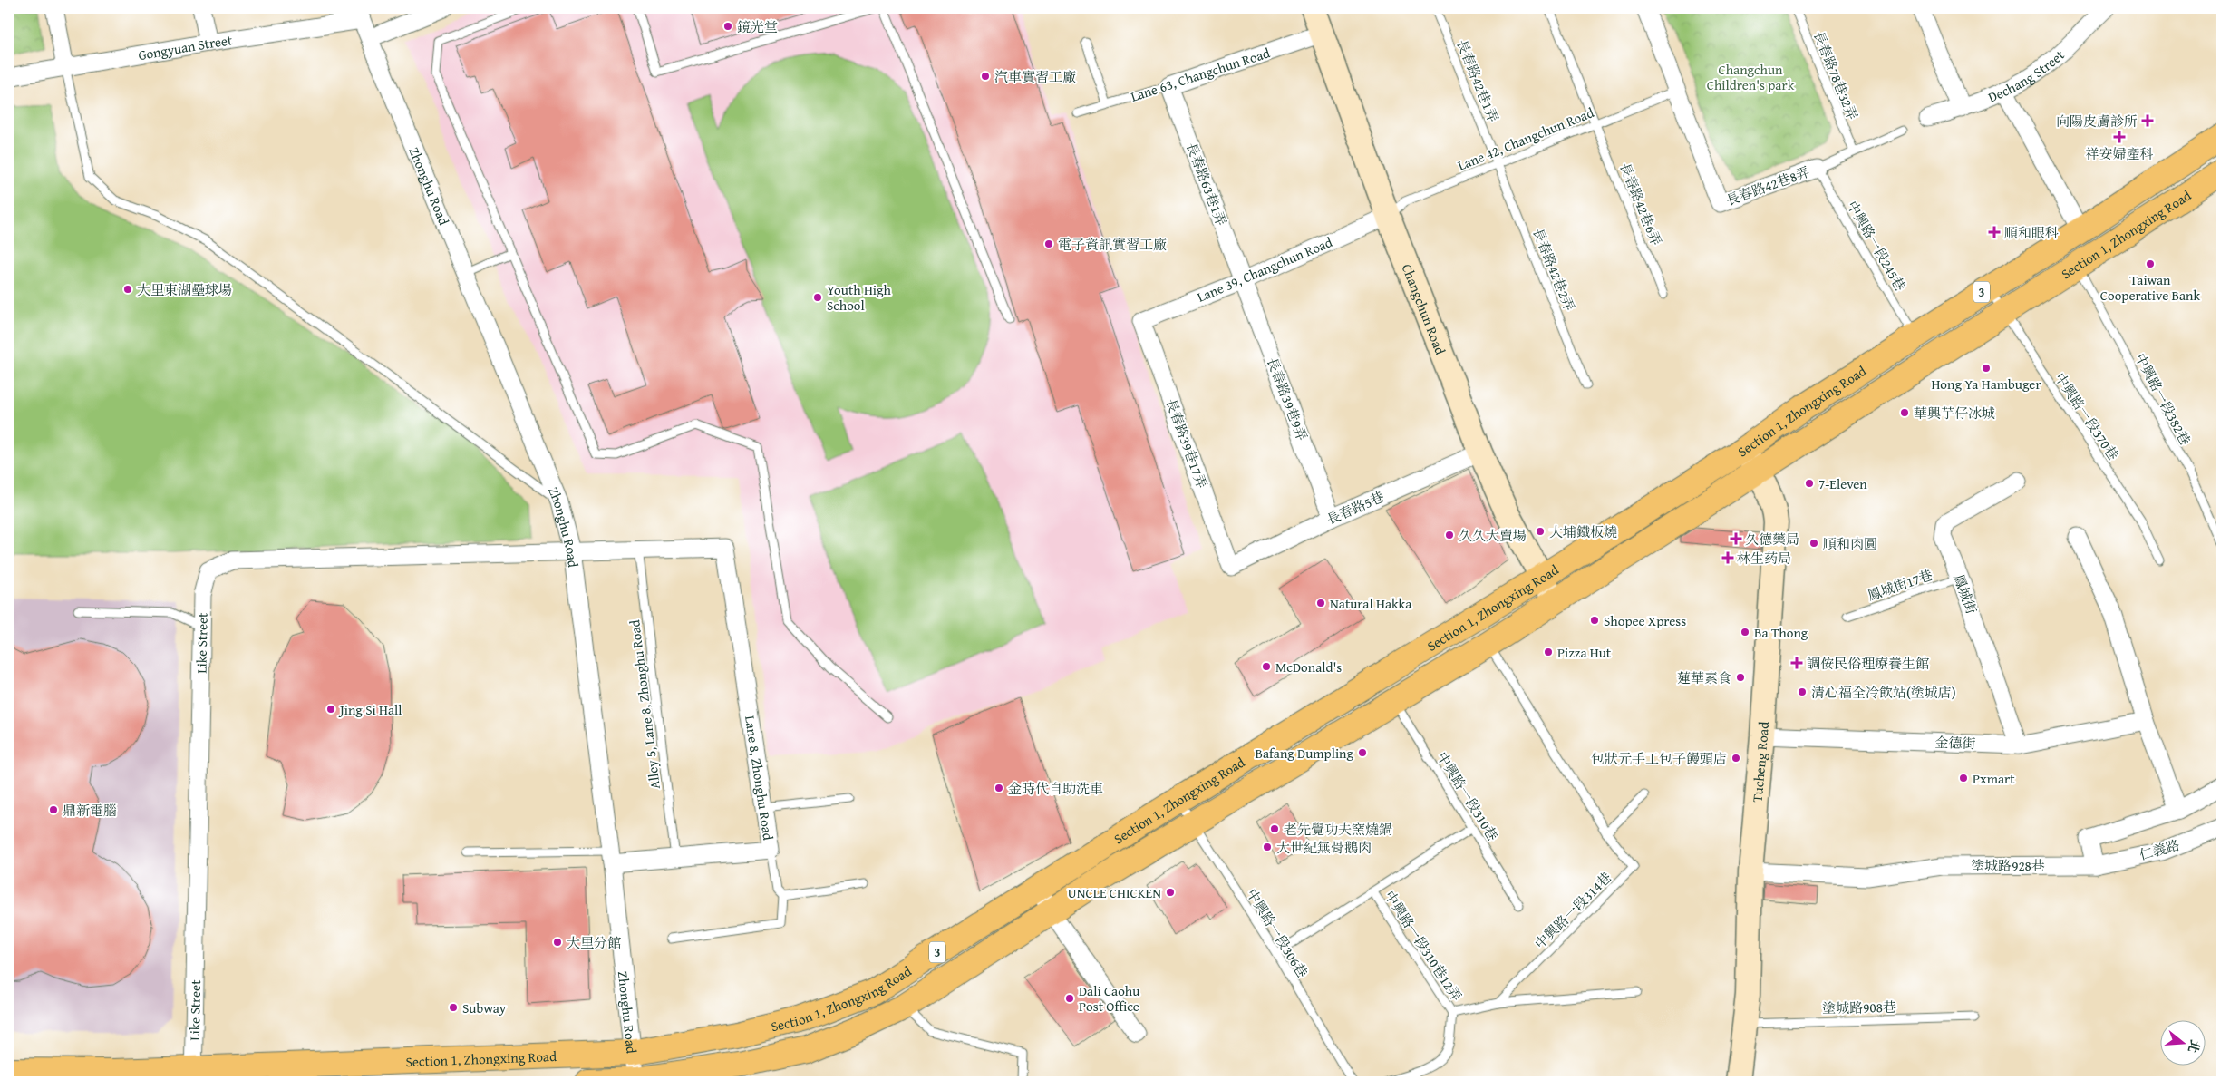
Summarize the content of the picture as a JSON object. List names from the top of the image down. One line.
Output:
{"streets":{"main road":["Section 1, Zhongxing Road","3"],"street":["Gongyuan Street","Dechang Street","Lane 63, Changchun Road","長春路63巷1弄","Zhonghu Road","長春路42巷8弄","Lane 39, Changchun Road","Changchun Road","長春路39巷9弄","長春路39巷17弄","長春路5巷","鳳城街","Like Street","金德街","Tucheng Road","Lane 8, Zhonghu Road","仁義路","塗城路928巷"],"lane":["長春路78巷32弄","長春路42巷1弄","Lane 42, Changchun Road","長春路42巷6弄","中興路一段245巷","長春路42巷2弄","中興路一段382巷","中興路一段370巷","鳳城街17巷","Alley 5, Lane 8, Zhonghu Road","中興路一段310巷","中興路一段314巷","中興路一段306巷","中興路一段310巷12弄","塗城路908巷"]},"crossings":[["Gongyuan Street","Zhonghu Road"],["Lane 63, Changchun Road","長春路63巷1弄"],["Lane 63, Changchun Road","Changchun Road"],["長春路78巷32弄","長春路42巷8弄"],["長春路42巷1弄","Lane 42, Changchun Road"],["長春路42巷1弄","長春路42巷2弄"],["Lane 42, Changchun Road","長春路42巷8弄"],["Lane 42, Changchun Road","長春路42巷6弄"],["Lane 42, Changchun Road","Lane 39, Changchun Road"],["Lane 42, Changchun Road","長春路42巷2弄"],["Lane 42, Changchun Road","Changchun Road"],["長春路63巷1弄","Lane 39, Changchun Road"],["長春路63巷1弄","長春路39巷9弄"],["Zhonghu Road","Section 1, Zhongxing Road"],["Zhonghu Road","Like Street"],["Zhonghu Road","Lane 8, Zhonghu Road"],["長春路42巷8弄","中興路一段245巷"],["Section 1, Zhongxing Road","中興路一段245巷"],["Section 1, Zhongxing Road","Changchun Road"],["Section 1, Zhongxing Road","中興路一段382巷"],["Section 1, Zhongxing Road","中興路一段370巷"],["Section 1, Zhongxing Road","Like Street"],["Section 1, Zhongxing Road","Tucheng Road"],["Section 1, Zhongxing Road","中興路一段310巷"],["Section 1, Zhongxing Road","中興路一段314巷"],["Section 1, Zhongxing Road","中興路一段306巷"],["Lane 39, Changchun Road","Changchun Road"],["Lane 39, Changchun Road","長春路39巷9弄"],["Lane 39, Changchun Road","長春路39巷17弄"],["Changchun Road","長春路5巷"],["長春路39巷9弄","長春路5巷"],["長春路39巷17弄","長春路5巷"],["鳳城街17巷","鳳城街"],["鳳城街","金德街"],["Alley 5, Lane 8, Zhonghu Road","Lane 8, Zhonghu Road"],["金德街","Tucheng Road"],["Tucheng Road","塗城路928巷"],["Tucheng Road","塗城路908巷"],["中興路一段310巷","中興路一段310巷12弄"],["仁義路","塗城路928巷"],["中興路一段306巷","中興路一段310巷12弄"]],"parks":["Changchun Children's park"],"places":{"other":["鏡光堂","汽車實習工廠","電子資訊實習工廠","Taiwan Cooperative Bank","大里東湖壘球場","Youth High School","Hong Ya Hambuger","華興芋仔冰城","7-Eleven","大埔鐵板燒","久久大賣場","順和肉圓","Natural Hakka","Shopee Xpress","Ba Thong","Pizza Hut","McDonald's","蓮華素食","清心福全冷飲站(塗城店)","Jing Si Hall","Bafang Dumpling","包狀元手工包子饅頭店","Pxmart","金時代自助洗車","鼎新電腦","老先覺功夫窯燒鍋","大世紀無骨鵝肉","UNCLE CHICKEN","大里分館","Dali Caohu Post Office","Subway"],"health":["向陽皮膚診所","祥安婦產科","順和眼科","久德藥局","林生药局","調侒民俗理療養生館"]},"north":"right"}
